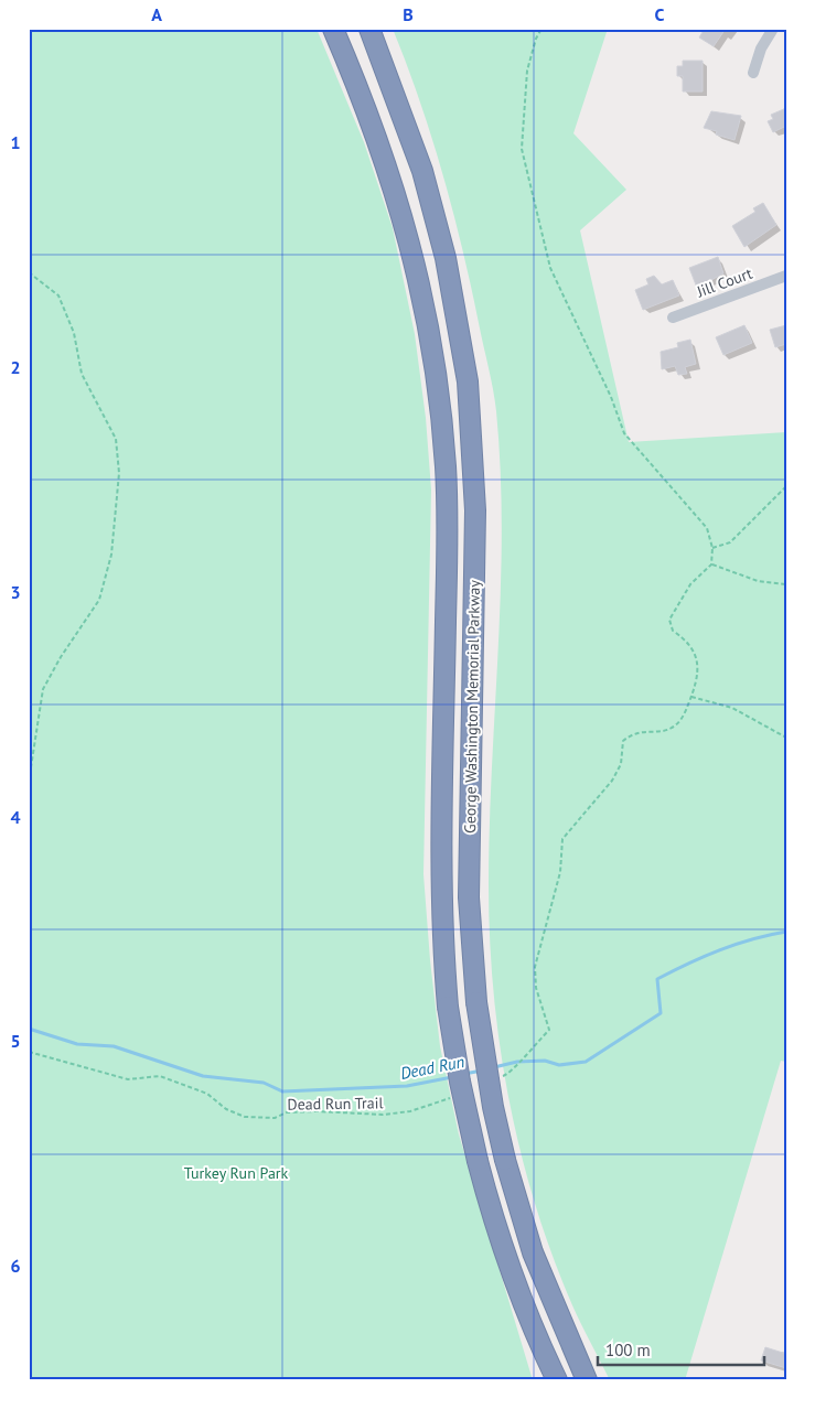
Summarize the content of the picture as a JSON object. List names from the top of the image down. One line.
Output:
{"streets":{"highway":["George Washington Memorial Parkway"],"street":["Jill Court"],"path":["Dead Run Trail"]},"water":["Dead Run"],"parks":["Turkey Run Park"],"scale_bar":"100 m","grid":{"columns":["A","B","C"],"rows":["1","2","3","4","5","6"]}}
